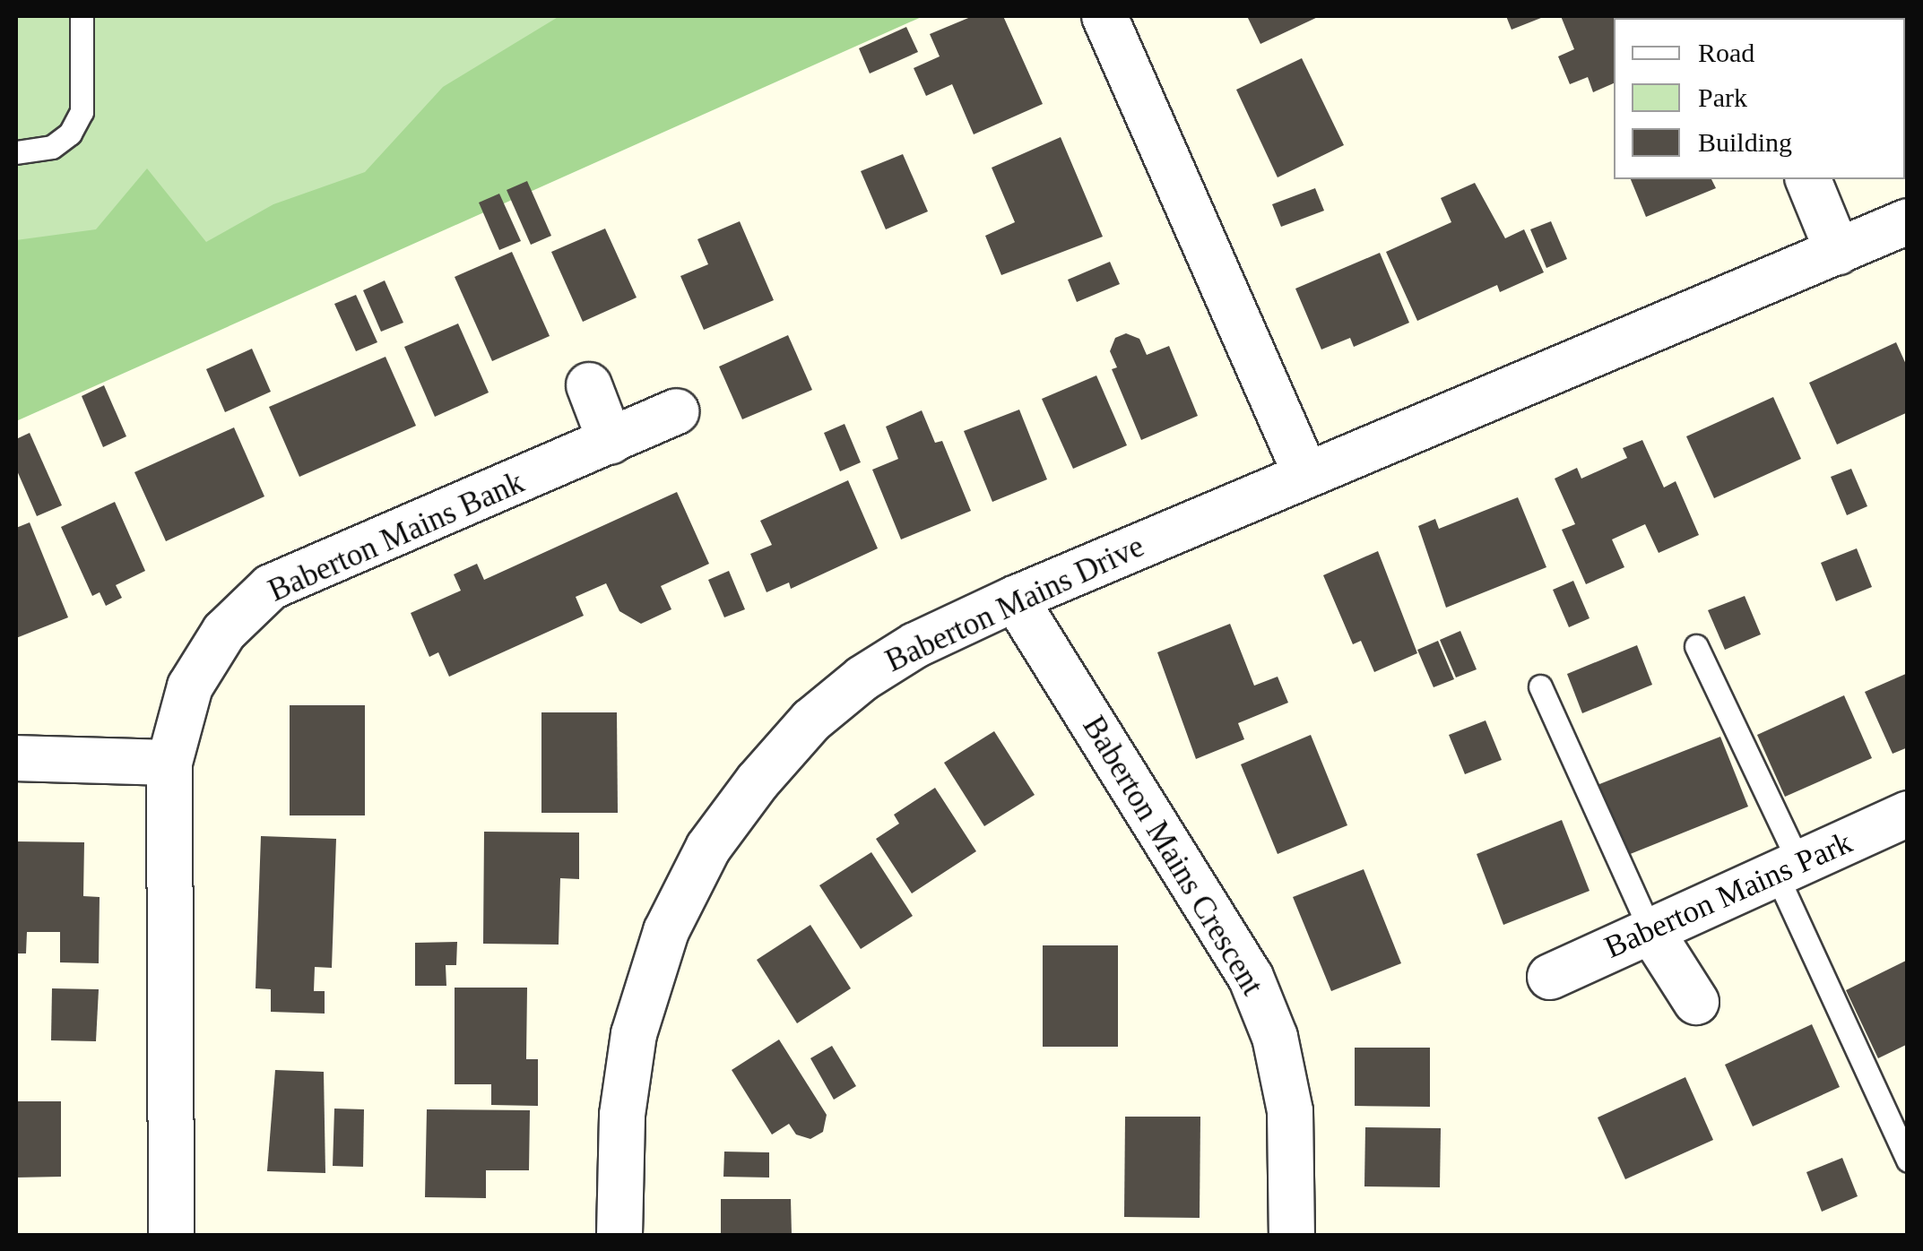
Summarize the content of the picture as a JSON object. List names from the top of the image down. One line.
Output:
{"streets":{"street":["Baberton Mains Bank","Baberton Mains Drive","Baberton Mains Crescent","Baberton Mains Park"]},"crossings":[["Baberton Mains Drive","Baberton Mains Crescent"]],"legend":["Road","Park","Building"]}
